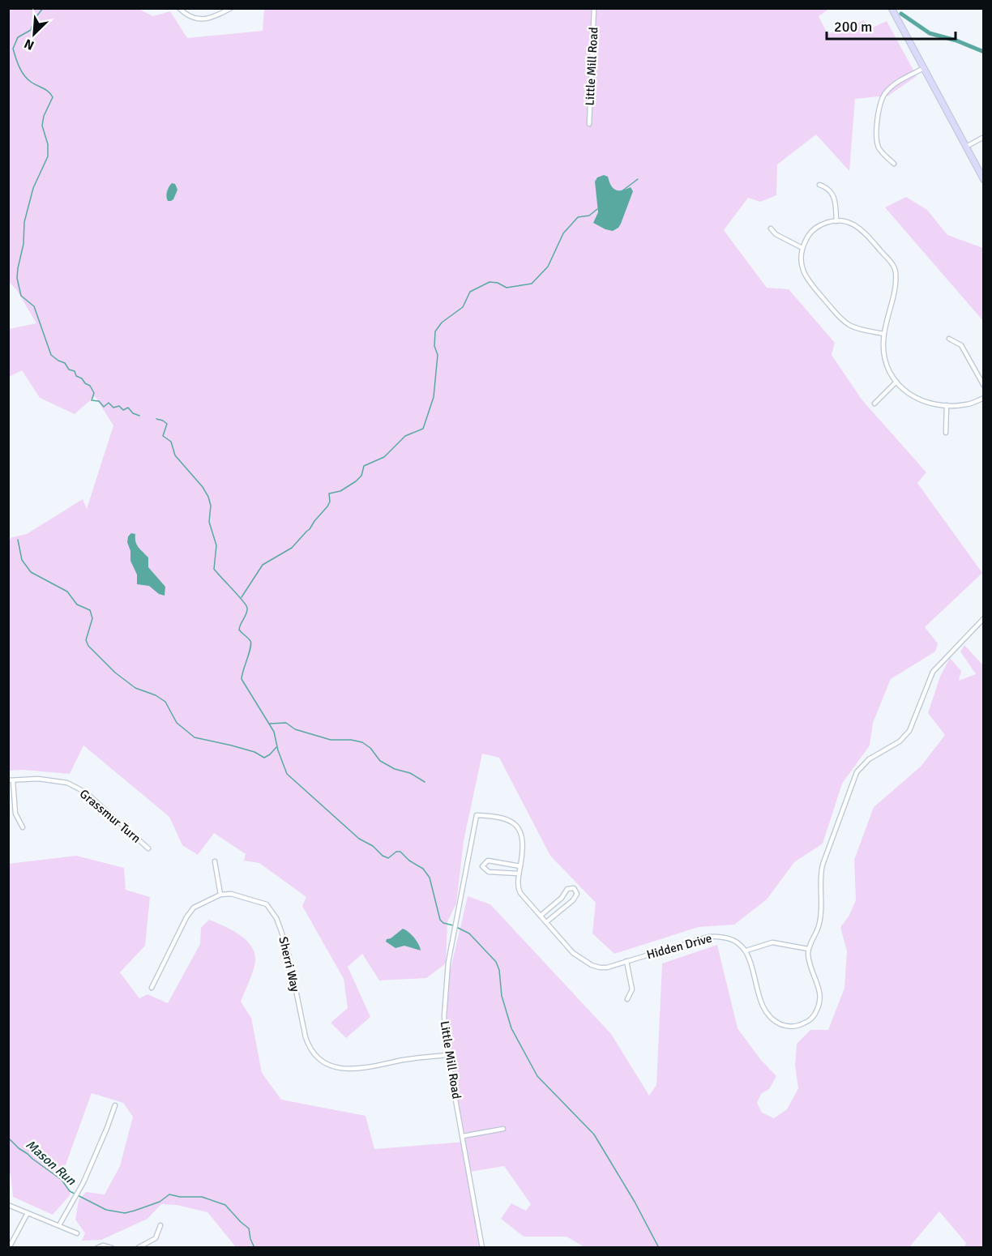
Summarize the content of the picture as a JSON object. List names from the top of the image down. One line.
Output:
{"streets":{"street":["Little Mill Road","Grassmur Turn","Hidden Drive","Sherri Way"]},"crossings":[["Little Mill Road","Hidden Drive"],["Little Mill Road","Sherri Way"]],"water":["Mason Run"],"scale_bar":"200 m","north":"bottom left"}
